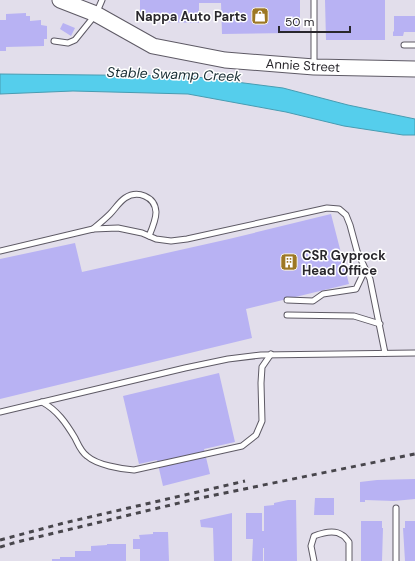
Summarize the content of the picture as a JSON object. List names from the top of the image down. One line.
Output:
{"streets":{"street":["Annie Street"]},"water":["Stable Swamp Creek"],"places":{"shop":["Nappa Auto Parts"],"building":["CSR Gyprock Head Office"]},"scale_bar":"50 m"}
